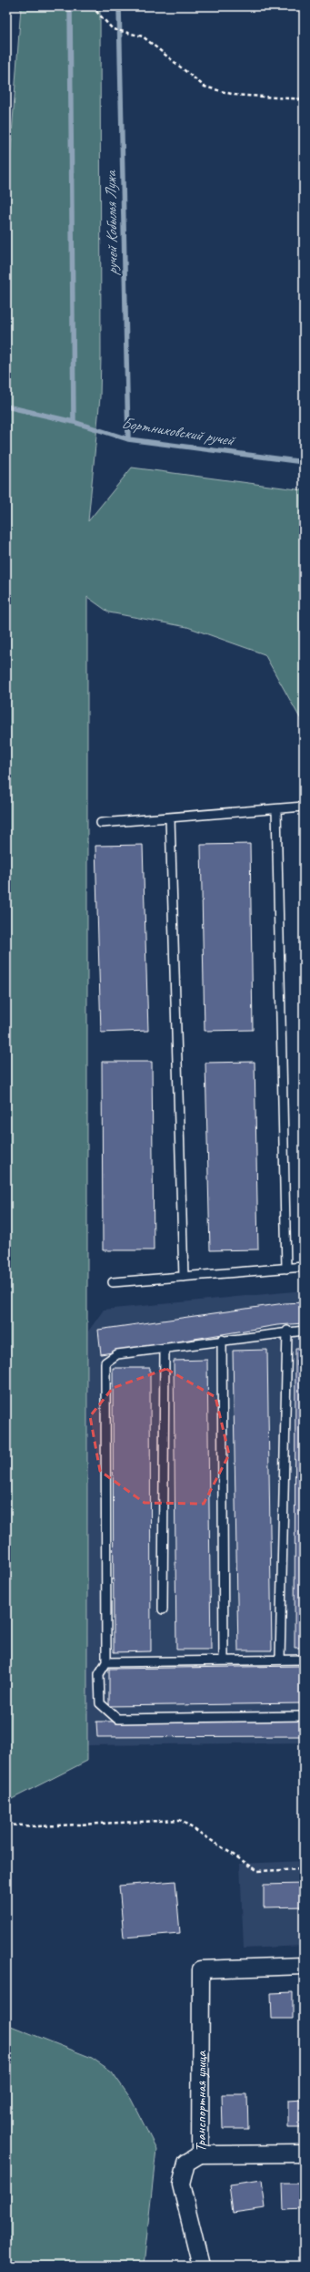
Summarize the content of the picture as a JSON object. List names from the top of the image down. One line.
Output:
{"streets":{"street":["Транспортная улица"]},"water":["ручей Кобылья Лужа","Бортниковский ручей"]}
